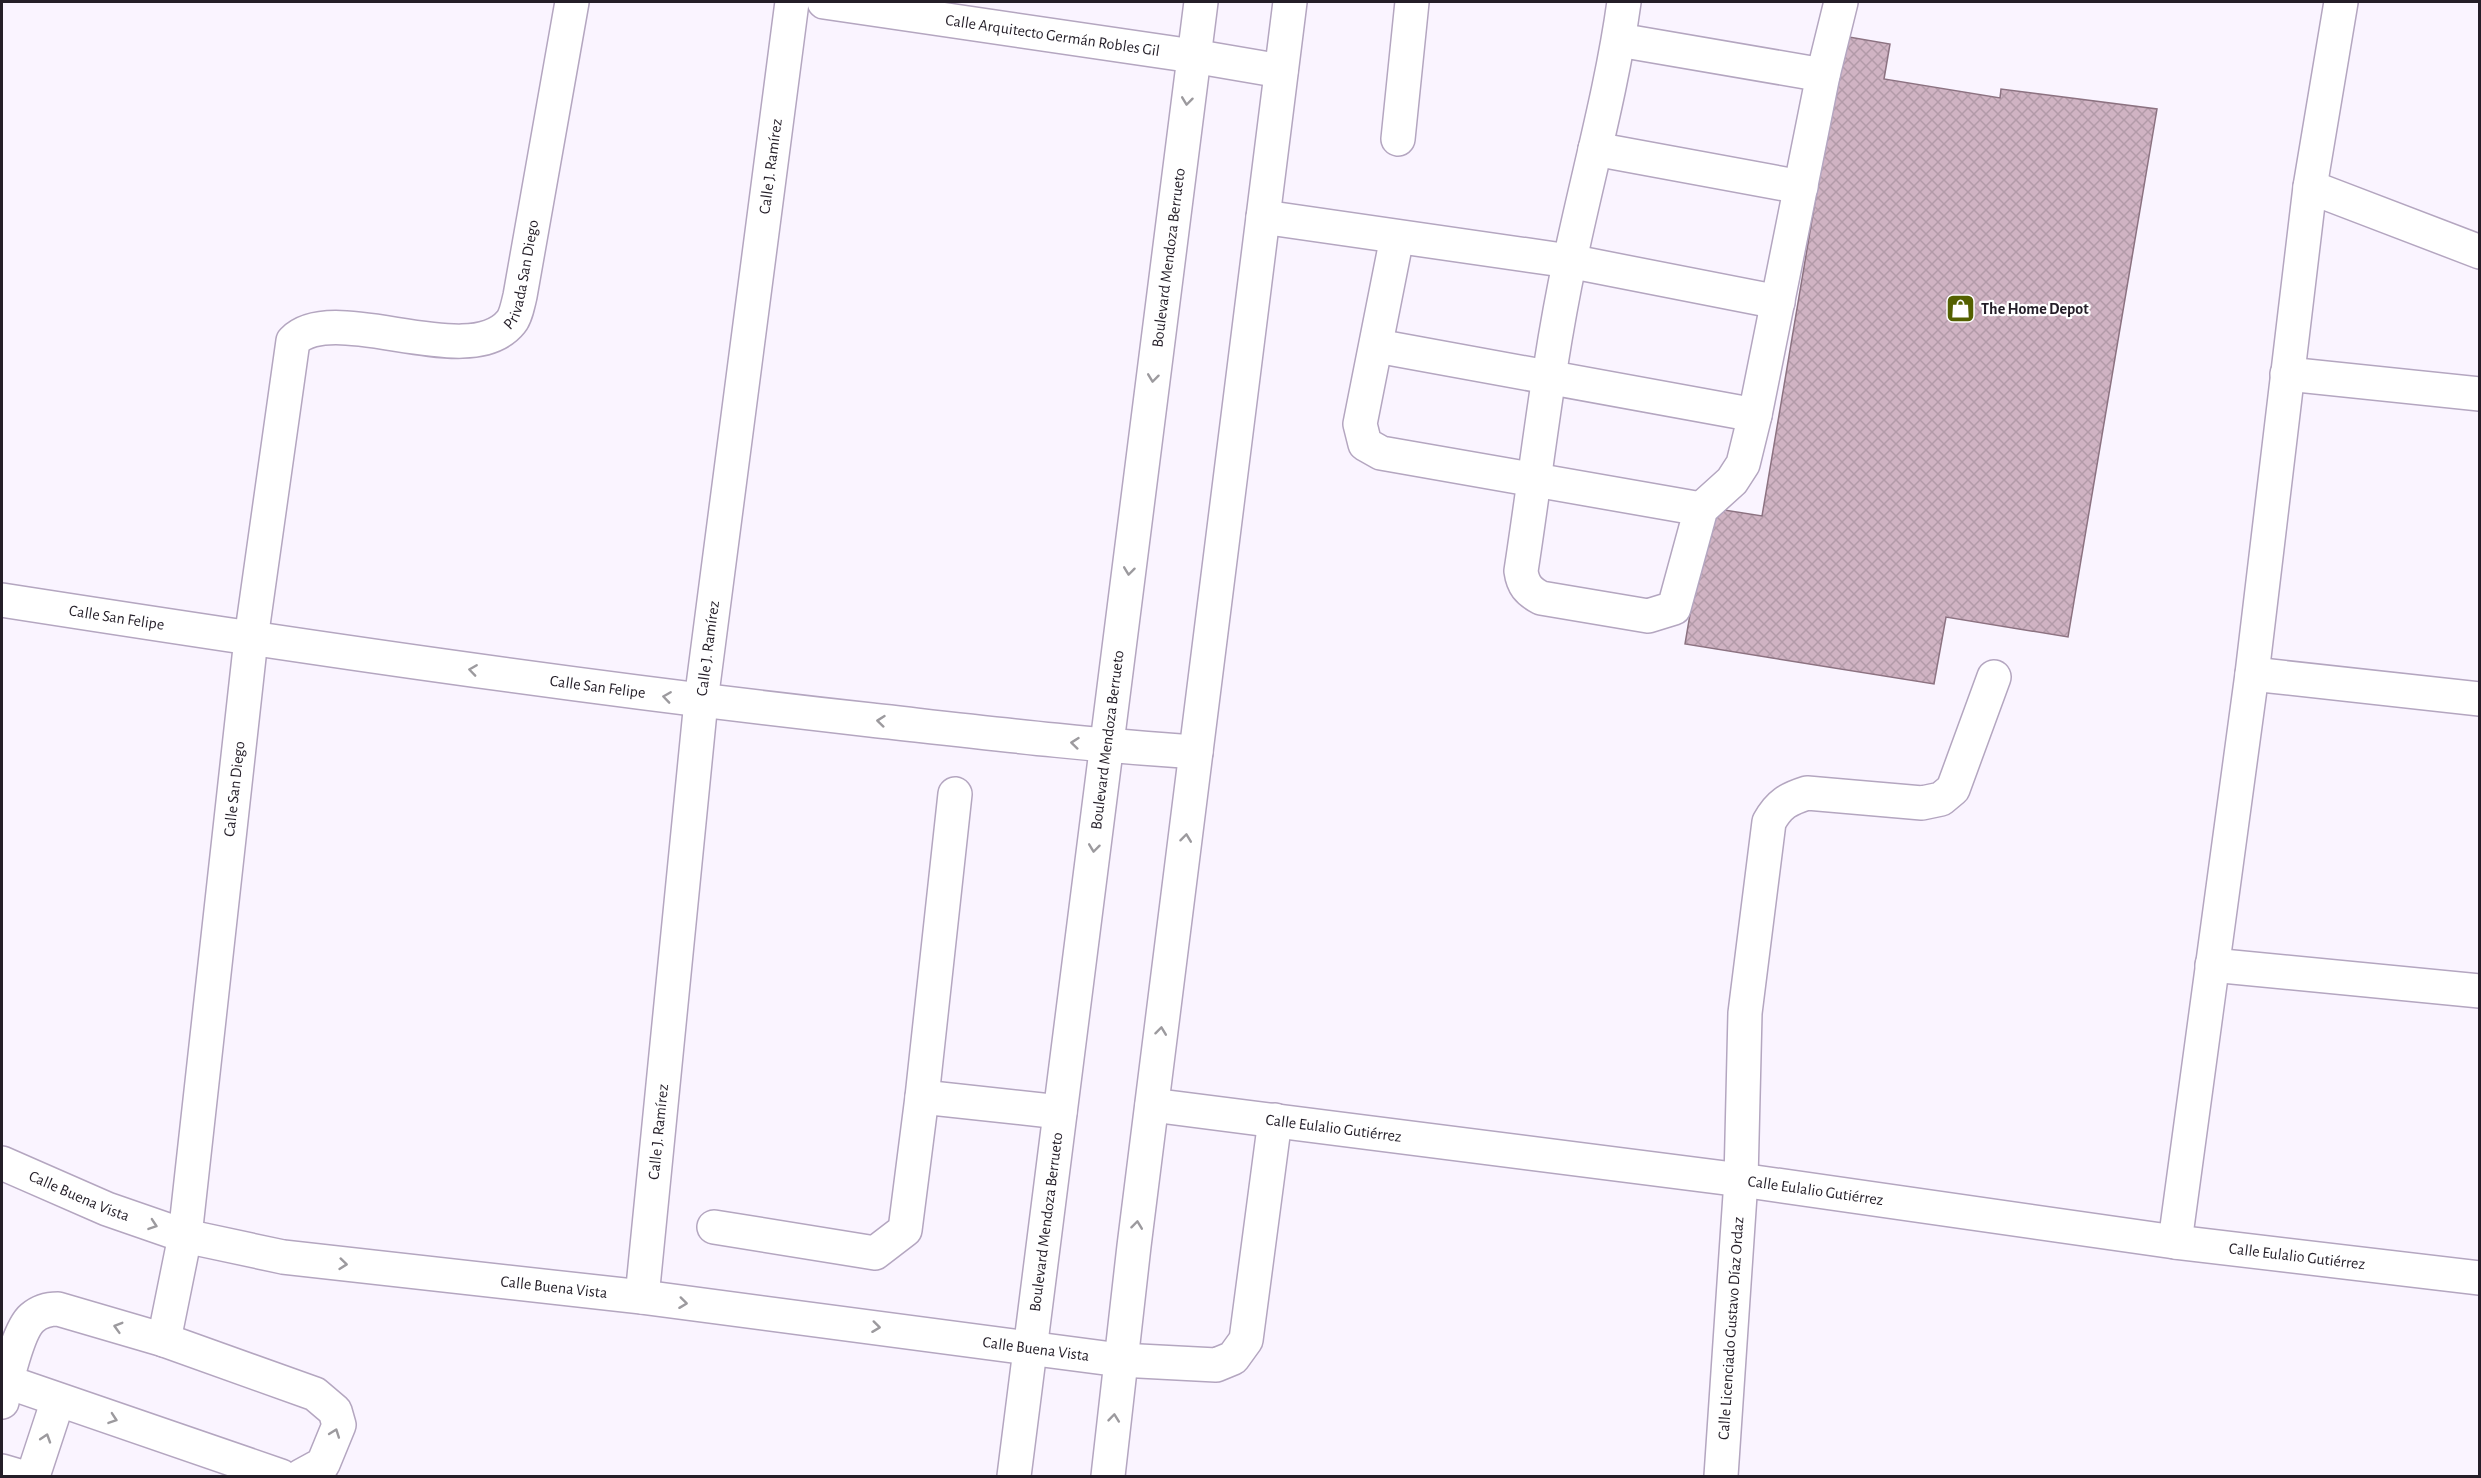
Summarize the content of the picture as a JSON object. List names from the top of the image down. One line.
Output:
{"streets":{"street":["Calle Arquitecto Germán Robles Gil","Calle J. Ramírez","Boulevard Mendoza Berrueto","Privada San Diego","Calle San Felipe","Calle San Diego","Calle Eulalio Gutiérrez","Calle Buena Vista","Calle Licenciado Gustavo Díaz Ordaz"]},"crossings":[["Calle Arquitecto Germán Robles Gil","Boulevard Mendoza Berrueto"],["Calle J. Ramírez","Calle San Felipe"],["Calle J. Ramírez","Calle Buena Vista"],["Boulevard Mendoza Berrueto","Calle San Felipe"],["Boulevard Mendoza Berrueto","Calle Buena Vista"],["Privada San Diego","Calle San Diego"],["Calle San Felipe","Calle San Diego"],["Calle San Diego","Calle Buena Vista"],["Calle Eulalio Gutiérrez","Calle Buena Vista"],["Calle Eulalio Gutiérrez","Calle Licenciado Gustavo Díaz Ordaz"]],"one_way":["Calle San Felipe"],"places":{"shop":["The Home Depot"]}}
